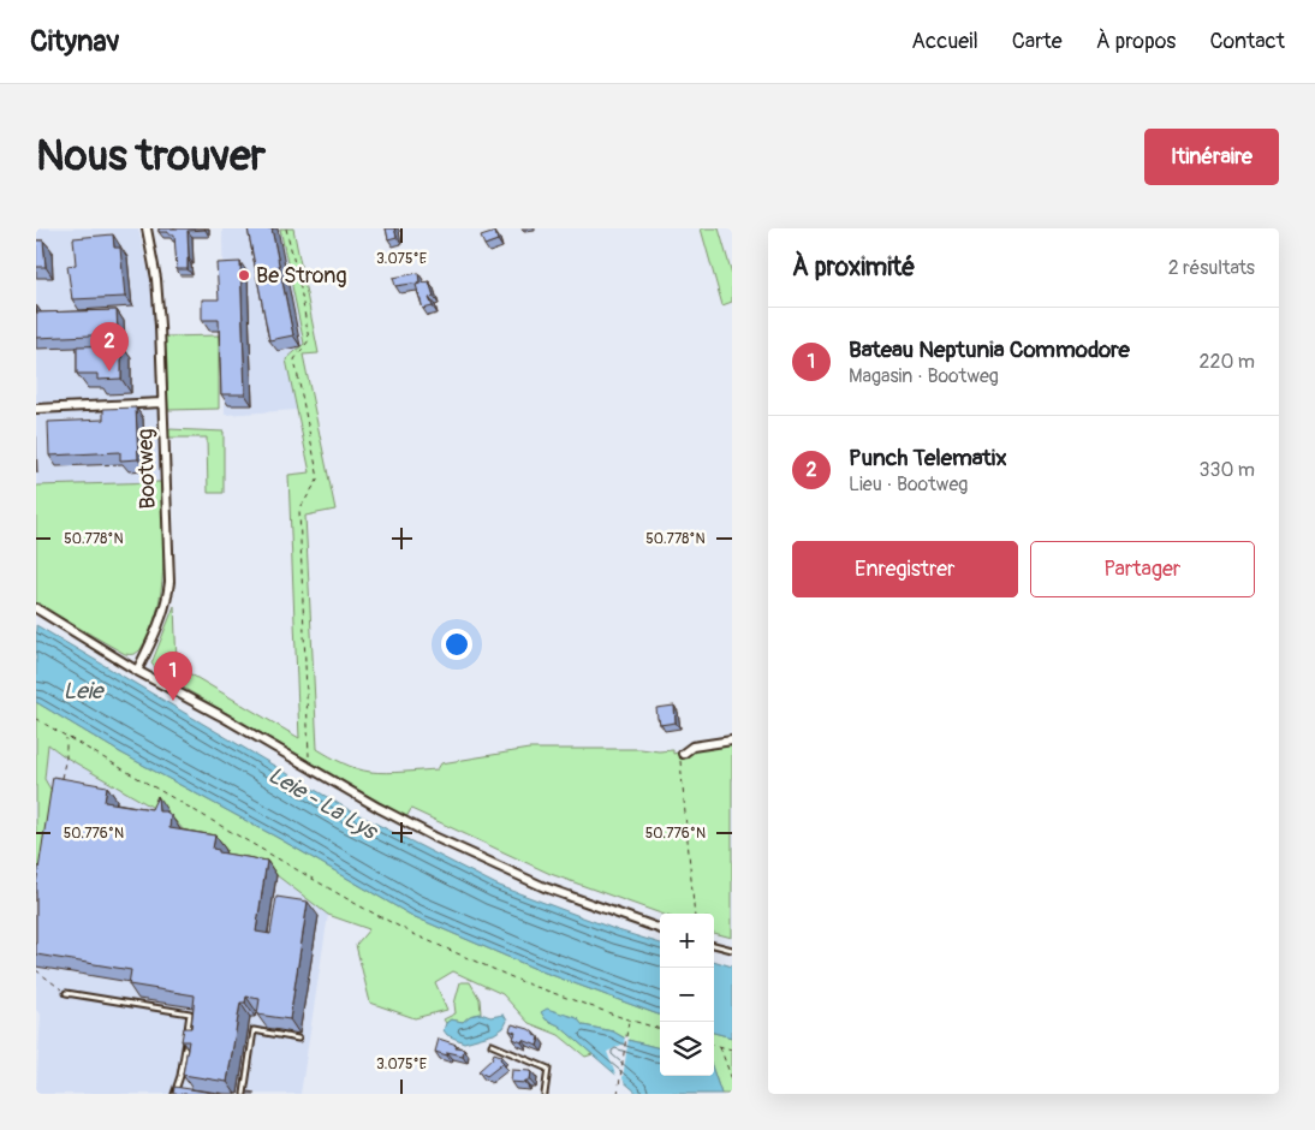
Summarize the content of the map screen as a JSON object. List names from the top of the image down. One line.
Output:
{"streets":{"street":["Bootweg"]},"water":["Leie","Leie - La Lys"],"places":["Be Strong"],"page":{"header":"Citynav","nav":["Accueil","Carte","À propos","Contact"],"buttons":["Itinéraire",["Enregistrer","Partager"]],"title":"Nous trouver","heading":["À proximité","2 résultats"],"list":[{"mark":"1","name":"Bateau Neptunia Commodore","note":"Magasin · Bootweg","value":"220 m"},{"mark":"2","name":"Punch Telematix","note":"Lieu · Bootweg","value":"330 m"}],"pins":["2","1"],"map_buttons":["+","−"]},"coordinates":["3.075°E","50.778°N","50.776°N"]}
